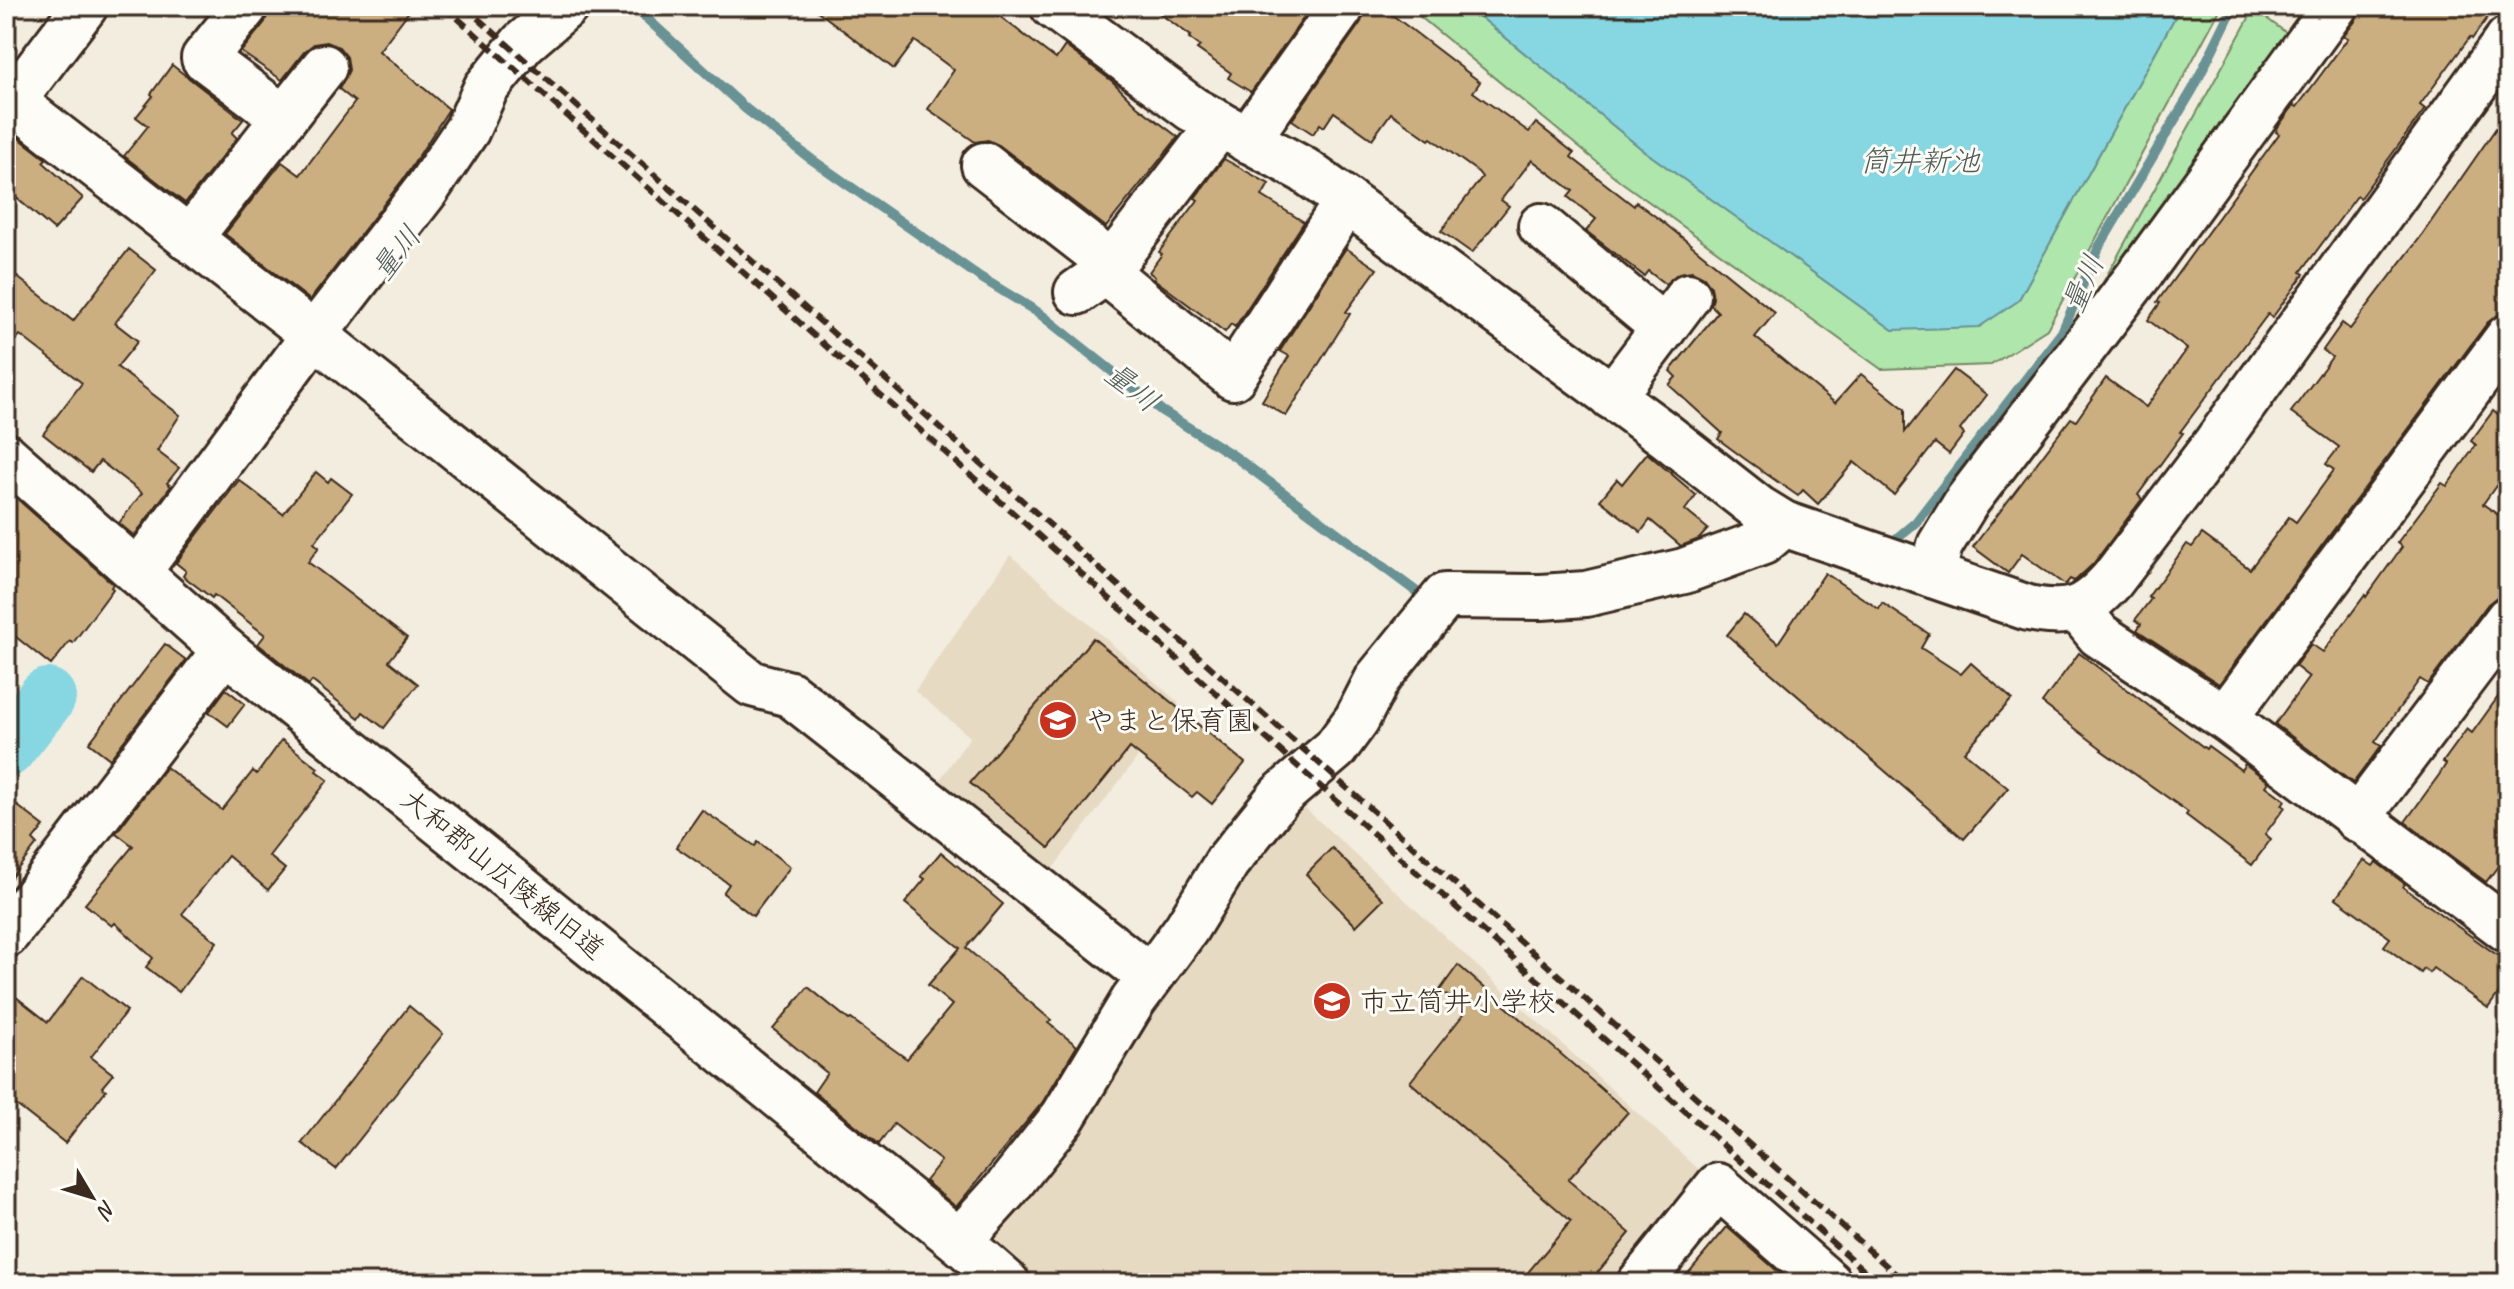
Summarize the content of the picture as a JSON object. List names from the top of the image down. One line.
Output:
{"streets":{"street":["大和郡山広陵線旧道"]},"water":["筒井新池","量川"],"places":{"school or university":["やまと保育園","市立筒井小学校"]},"north":"bottom right"}
